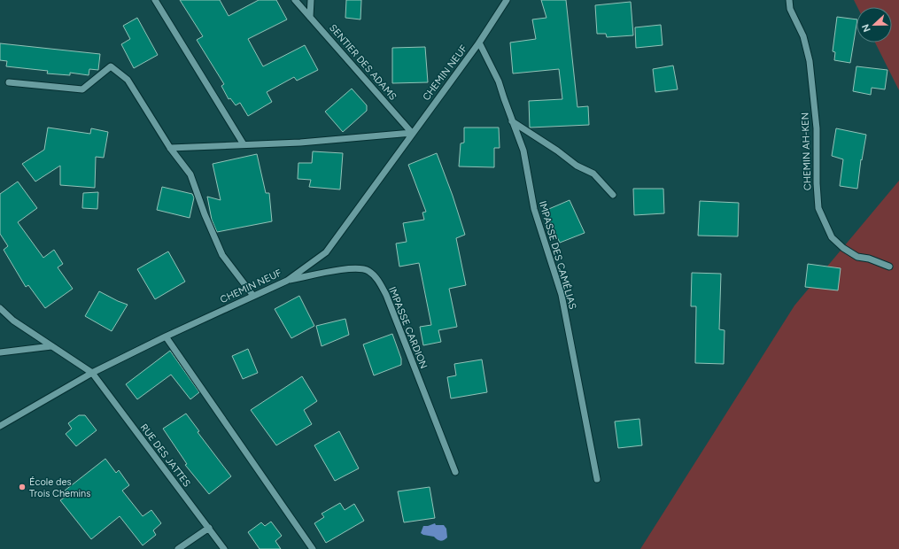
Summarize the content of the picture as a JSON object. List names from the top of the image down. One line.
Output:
{"streets":{"street":["SENTIER DES ADAMS","CHEMIN NEUF","CHEMIN AH-KEN","IMPASSE DES CAMÉLIAS","IMPASSE CARDION","RUE DES JATTES"]},"crossings":[["SENTIER DES ADAMS","CHEMIN NEUF"],["CHEMIN NEUF","IMPASSE DES CAMÉLIAS"],["CHEMIN NEUF","IMPASSE CARDION"],["CHEMIN NEUF","RUE DES JATTES"]],"places":["École des Trois Chemins"],"north":"left"}
